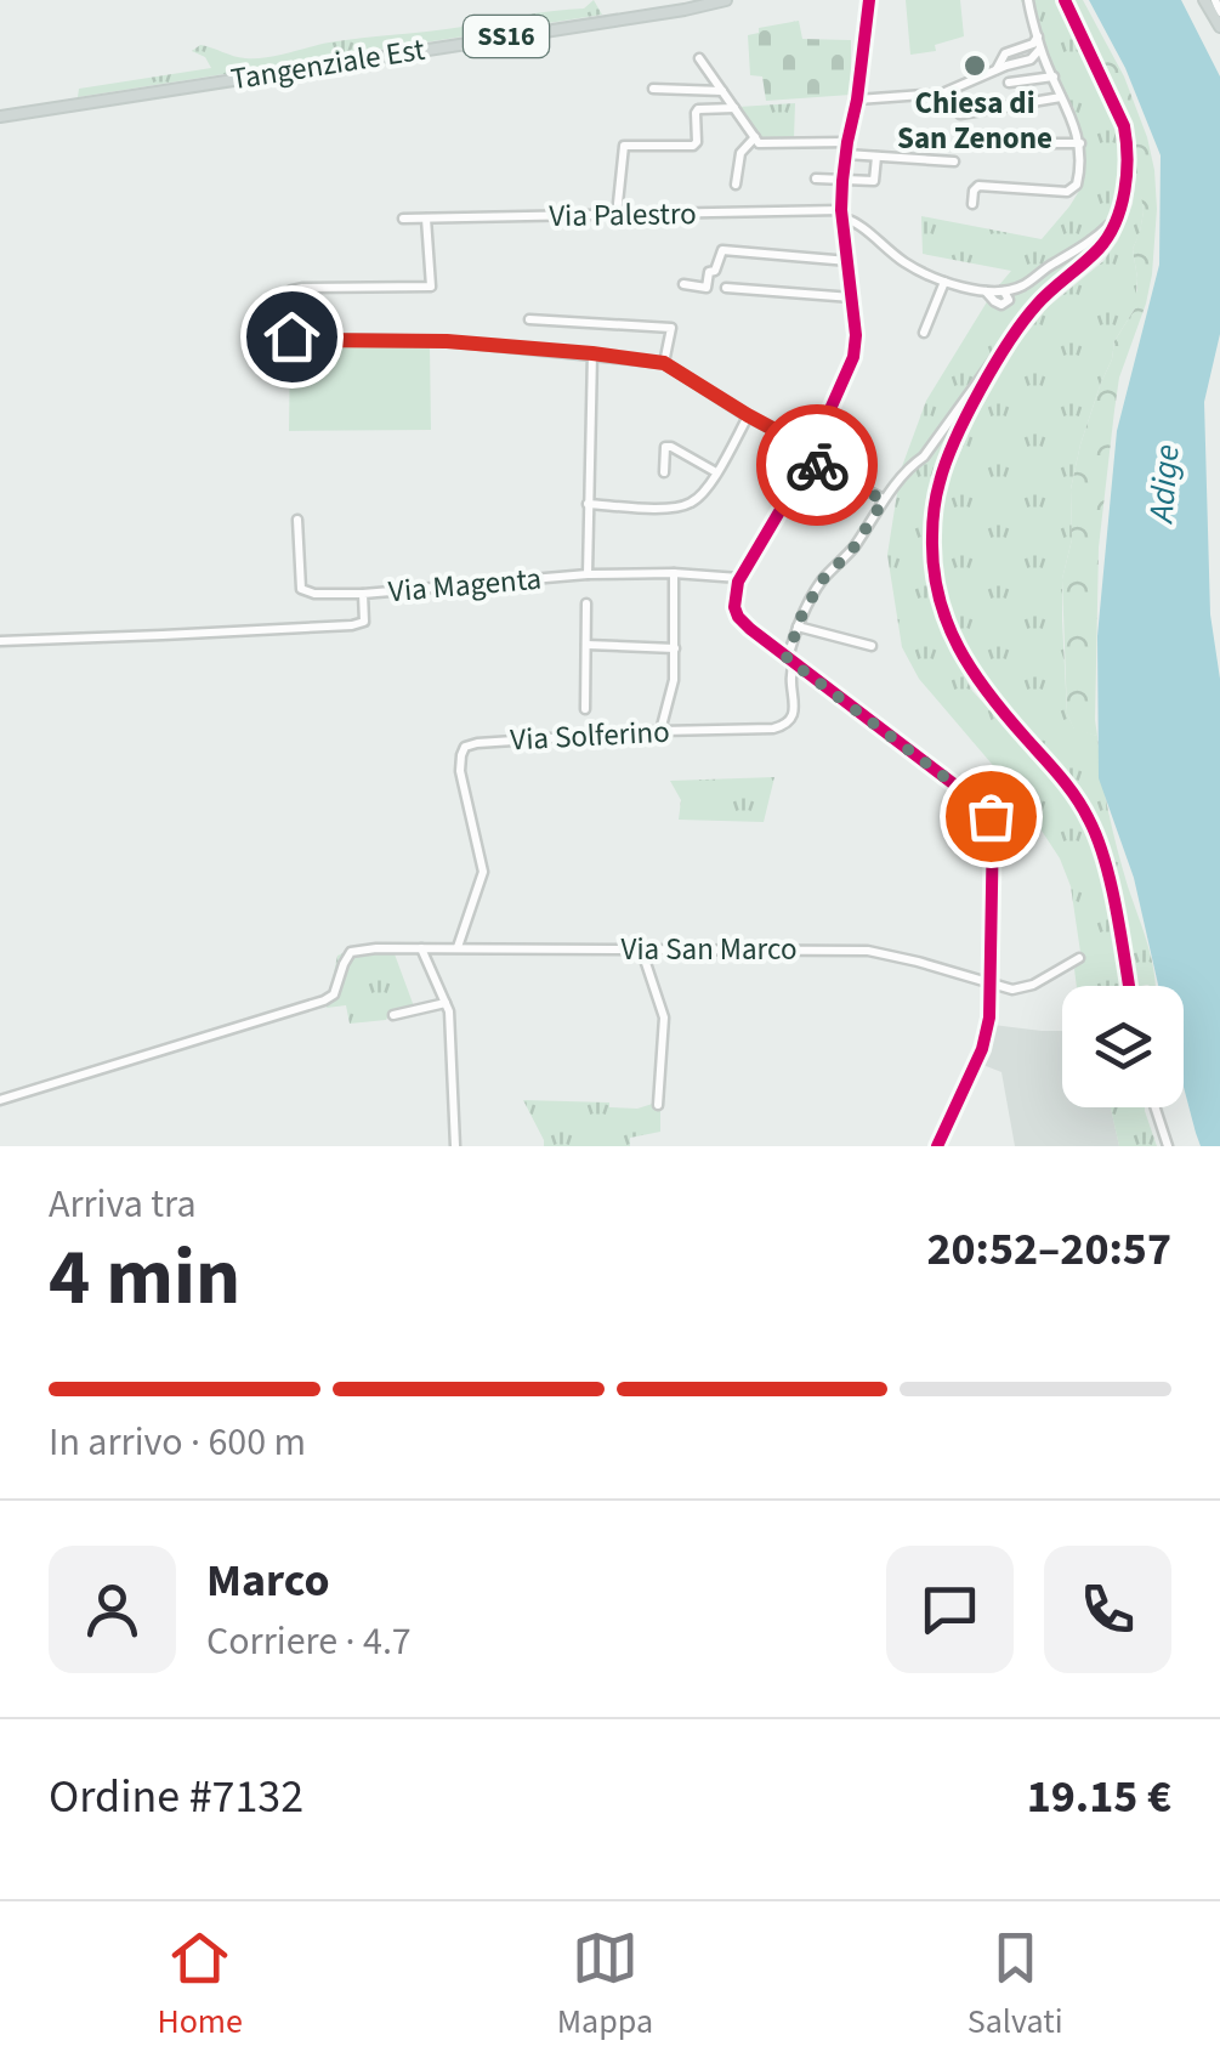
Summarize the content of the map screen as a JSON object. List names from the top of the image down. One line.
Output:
{"streets":{"main road":["SS16","Tangenziale Est"],"street":["Via Palestro","Via Magenta","Via Solferino","Via San Marco"]},"crossings":[["Via Solferino","Via San Marco"]],"water":["Adige"],"places":["Chiesa di San Zenone"],"page":{"heading":["4 min","Arriva tra","20:52–20:57"],"panel":["Marco","Corriere · 4.7","Ordine #7132","19.15 €"],"bar":"In arrivo · 600 m","tabs":["Home","Mappa","Salvati"]}}
